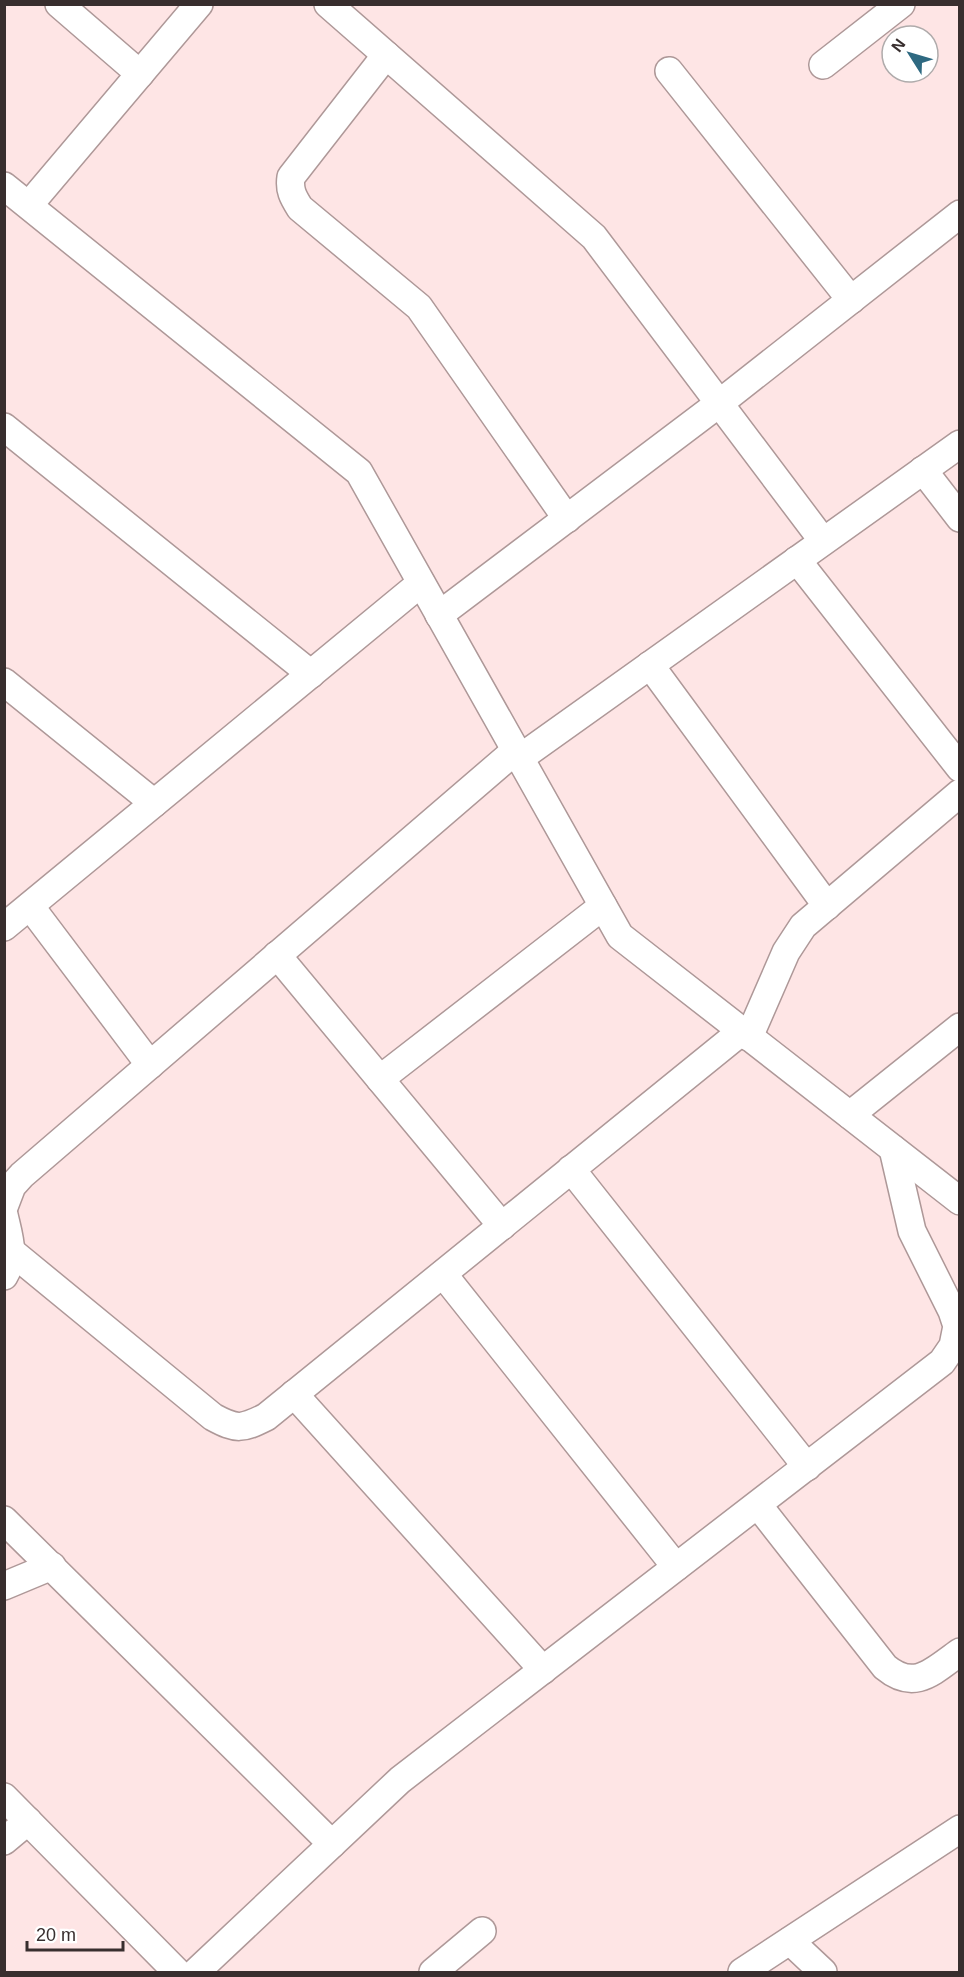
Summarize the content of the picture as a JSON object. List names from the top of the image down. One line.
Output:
{"scale_bar":"20 m","north":"top left"}
